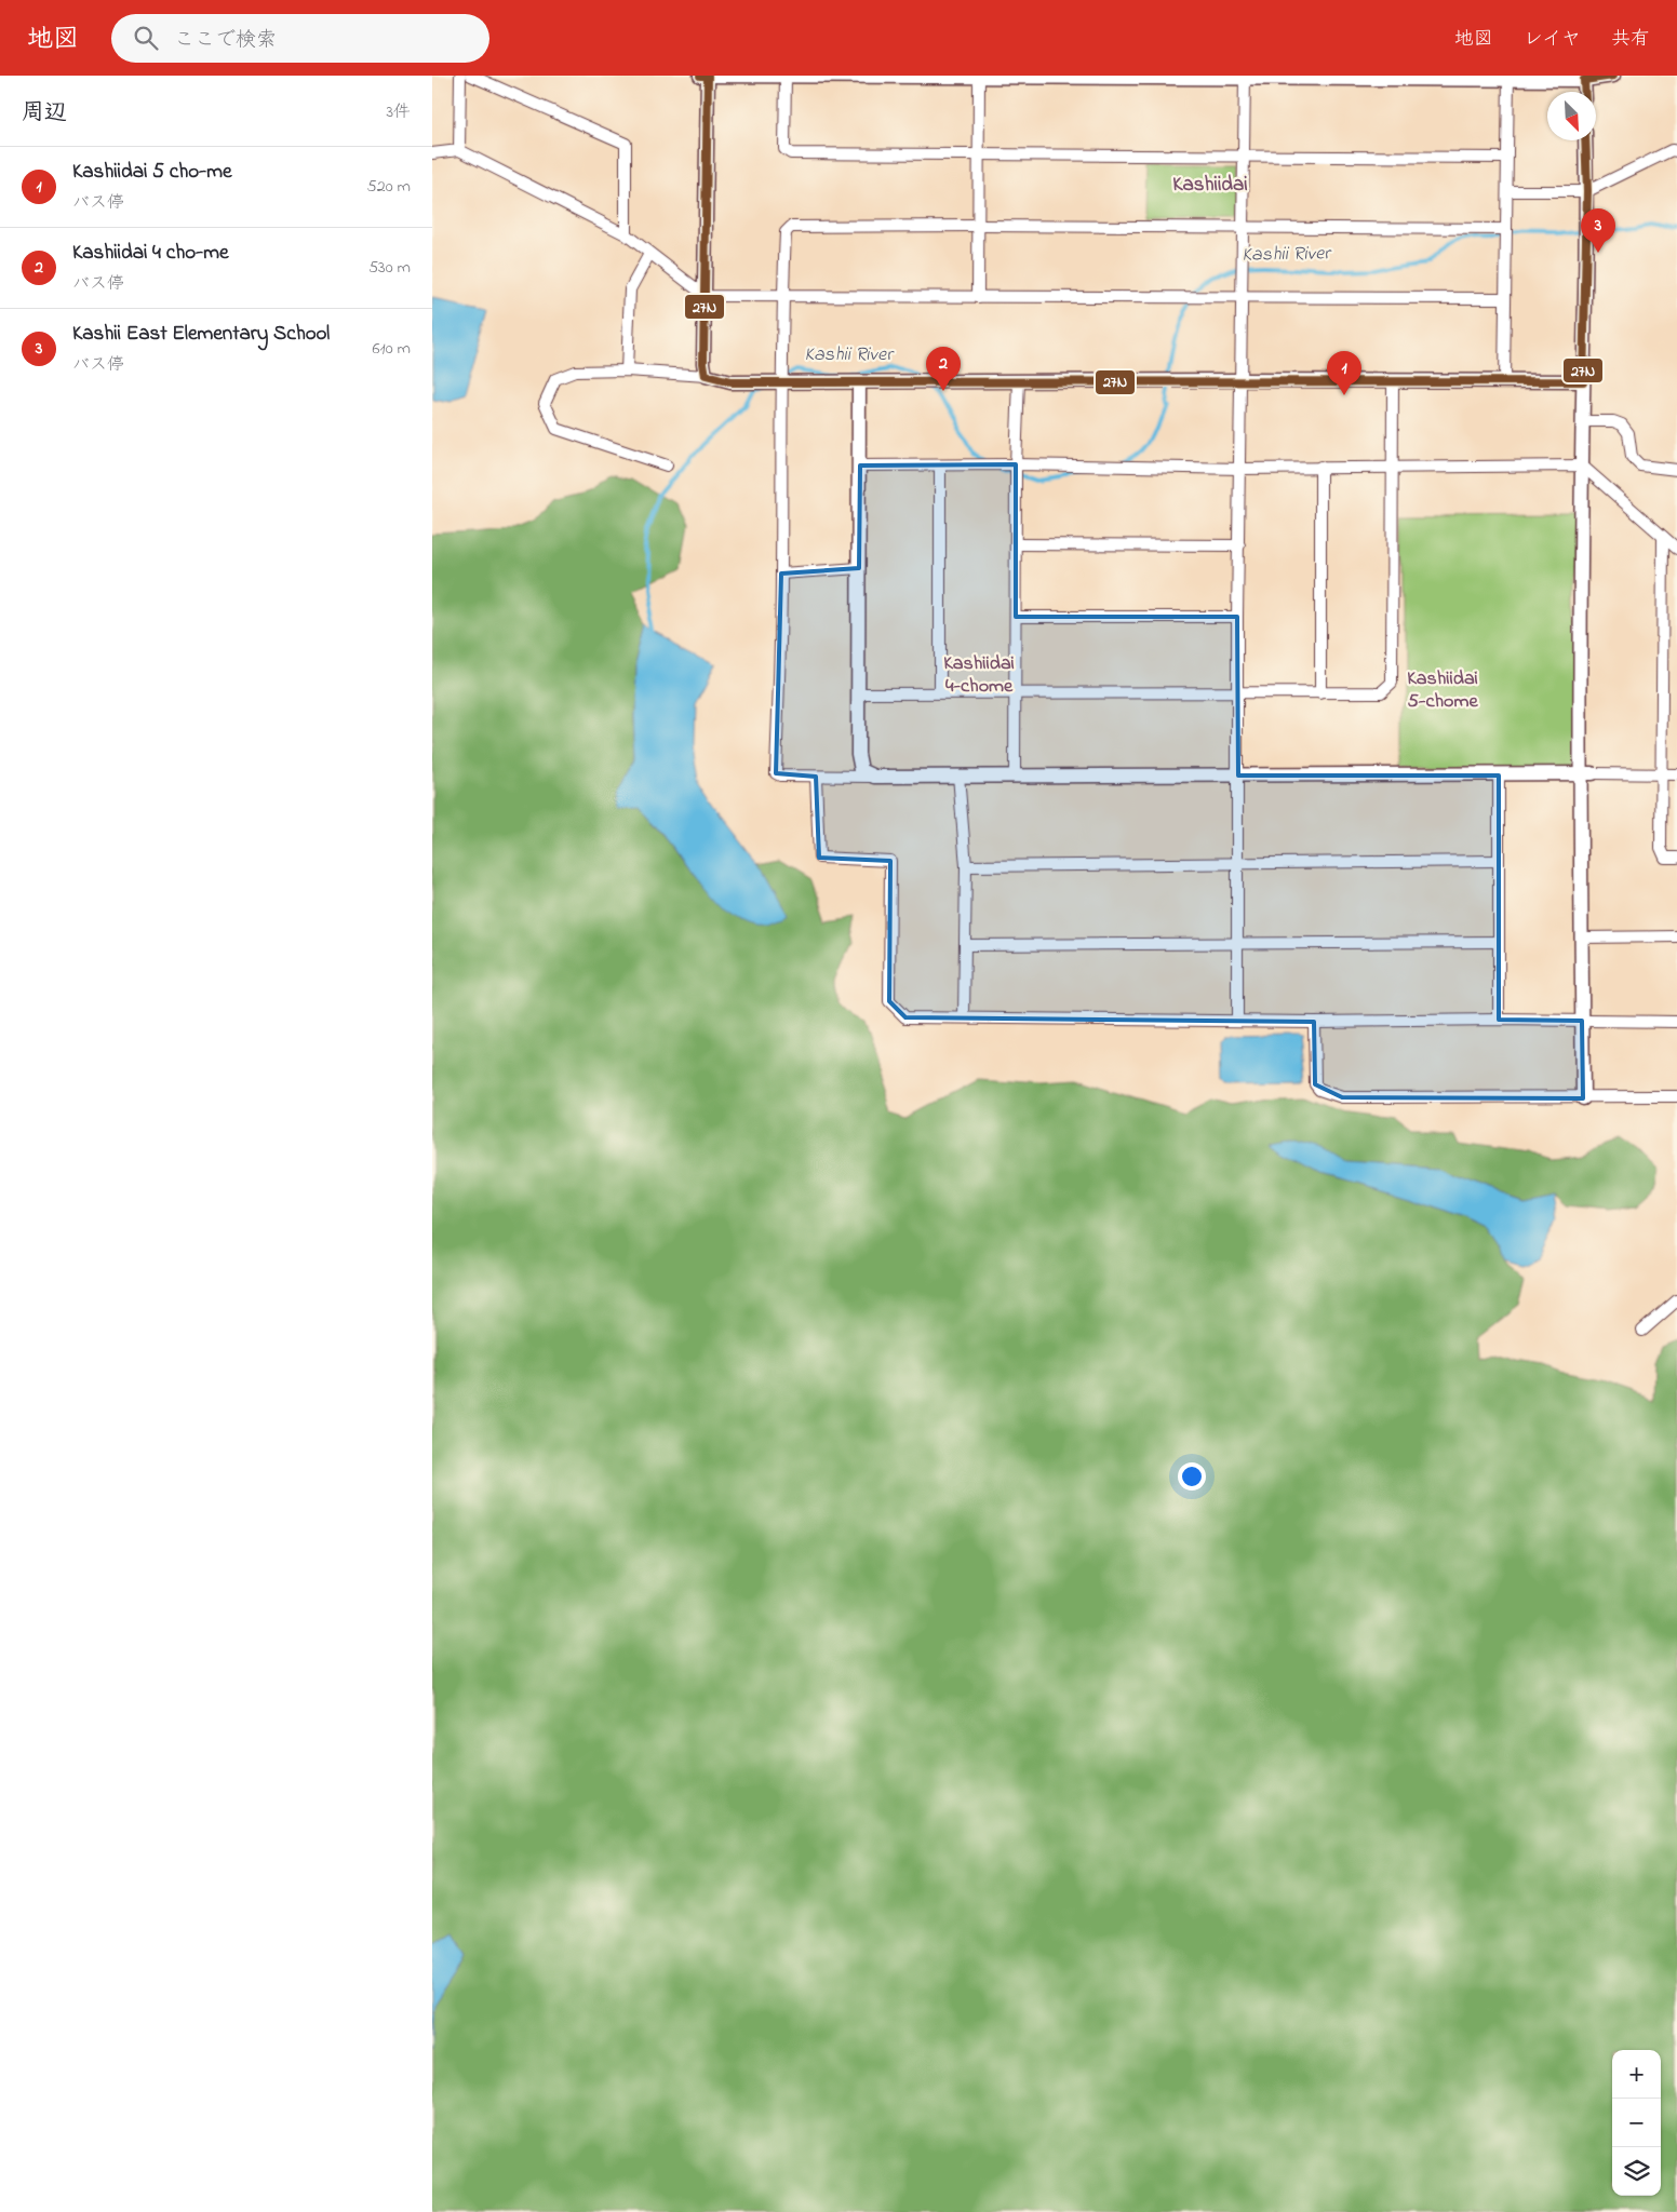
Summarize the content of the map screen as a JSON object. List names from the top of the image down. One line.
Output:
{"districts":["Kashiidai","Kashiidai 4-chome","Kashiidai 5-chome"],"water":["Kashii River"],"lines":["transit line 27N"],"north":"bottom right","page":{"header":"地図","search":"ここで検索","nav":["地図","レイヤ","共有"],"heading":["周辺","3件"],"list":[{"mark":"1","name":"Kashiidai 5 cho-me","note":"バス停","value":"520 m"},{"mark":"2","name":"Kashiidai 4 cho-me","note":"バス停","value":"530 m"},{"mark":"3","name":"Kashii East Elementary School","note":"バス停","value":"610 m"}],"pins":["3","2","1"],"map_buttons":["+","−"]}}
